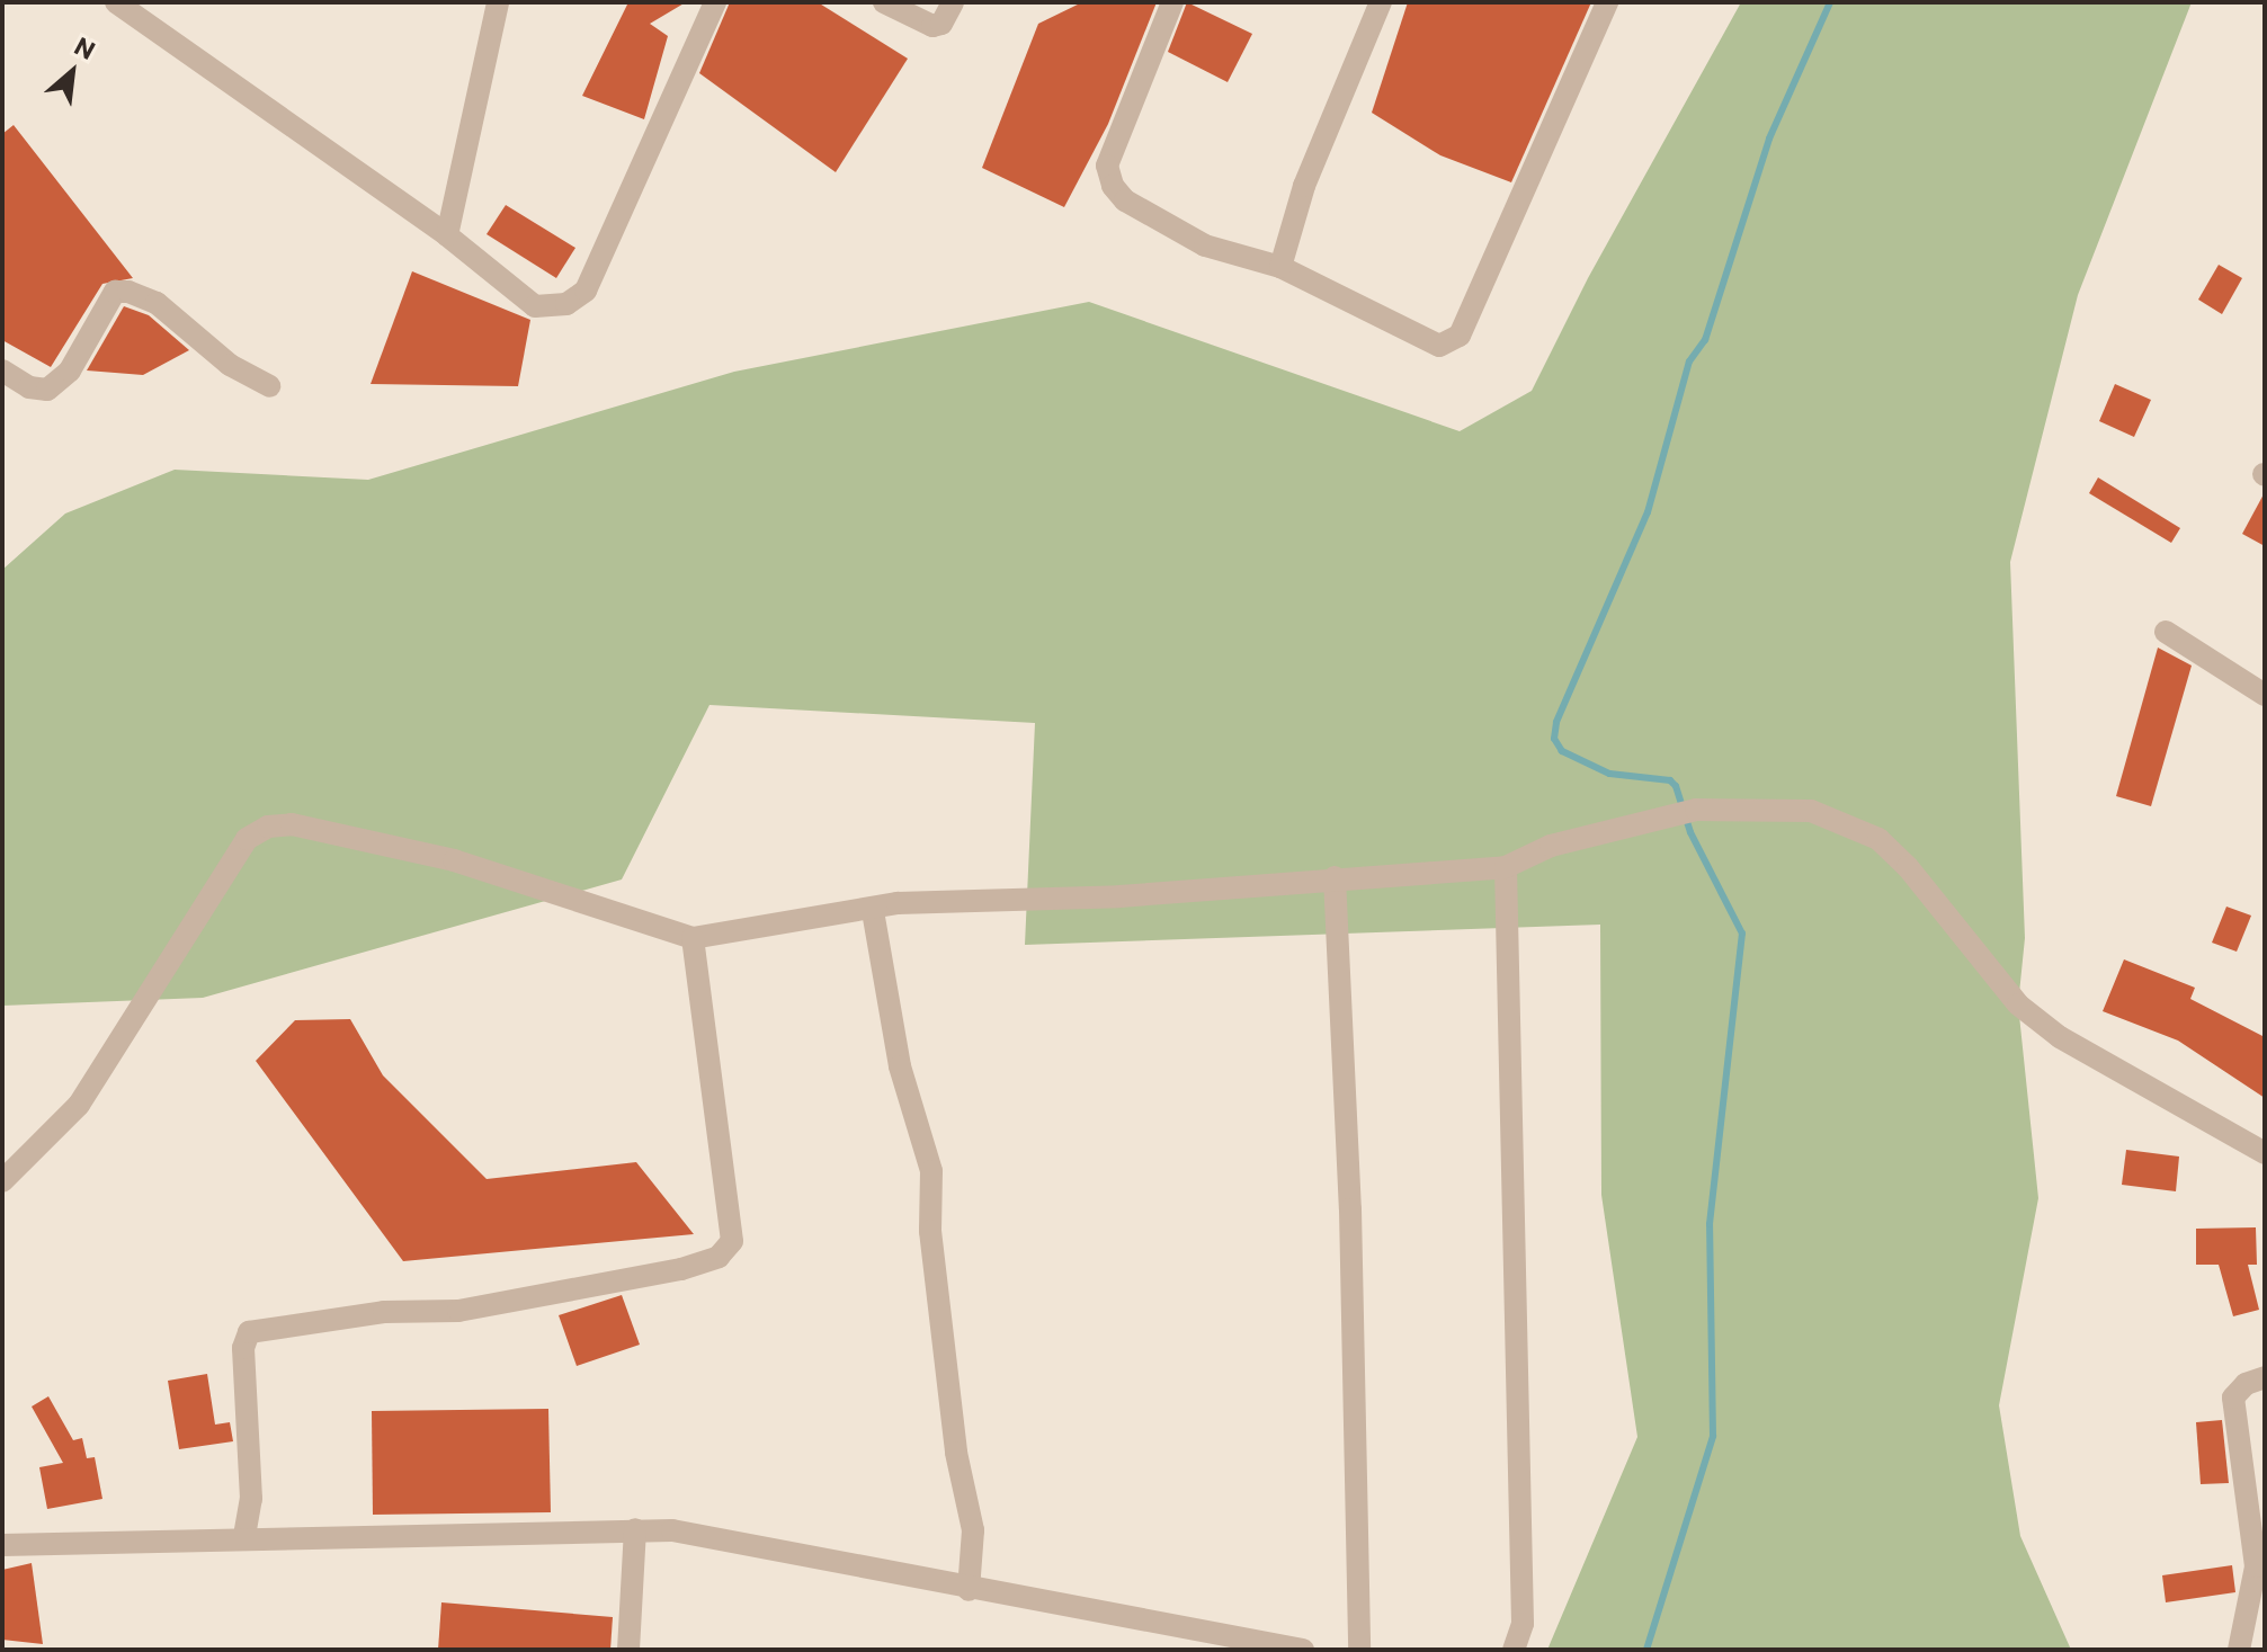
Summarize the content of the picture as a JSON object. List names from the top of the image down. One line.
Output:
{"north":"top right"}
